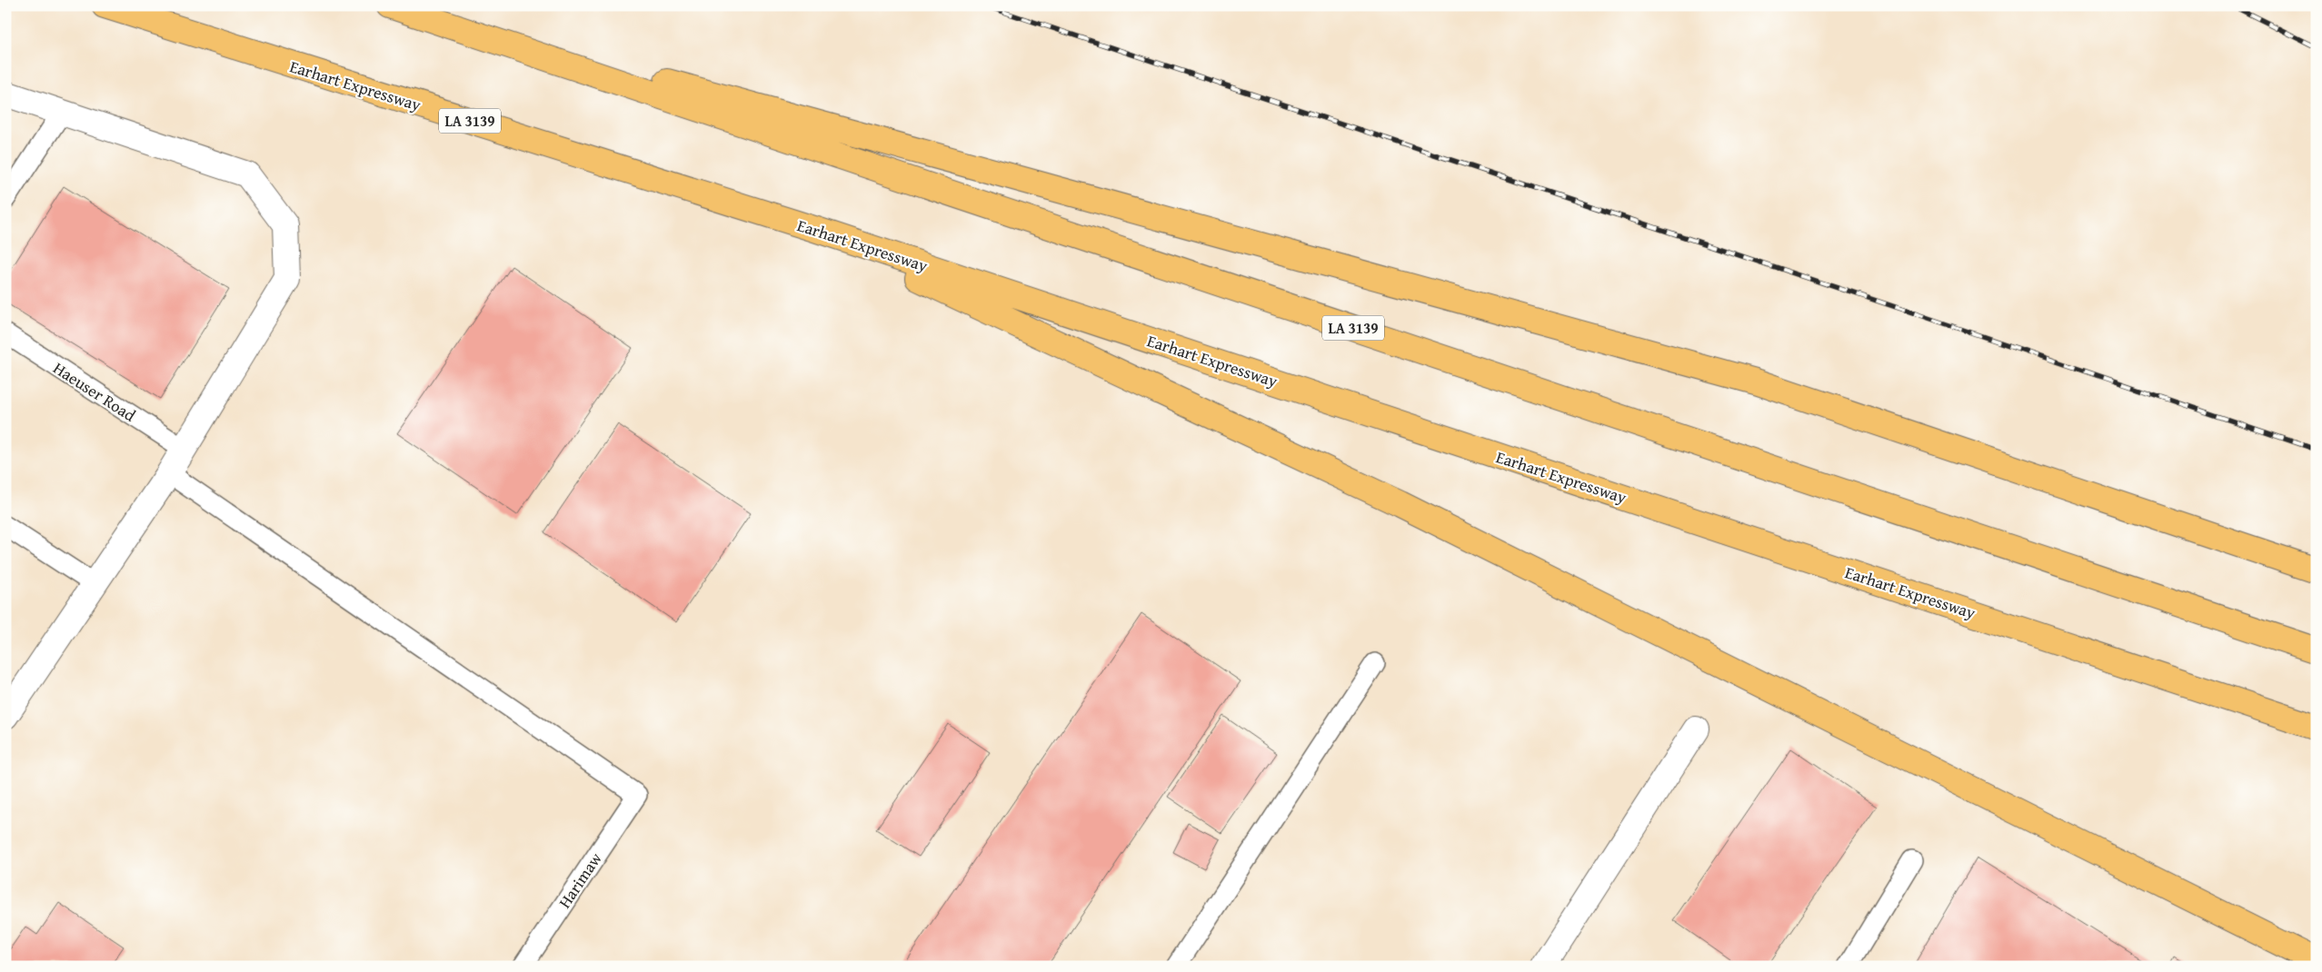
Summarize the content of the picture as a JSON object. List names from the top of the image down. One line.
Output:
{"streets":{"highway":["Earhart Expressway","LA 3139"],"lane":["Haeuser Road","Harimaw"]}}
